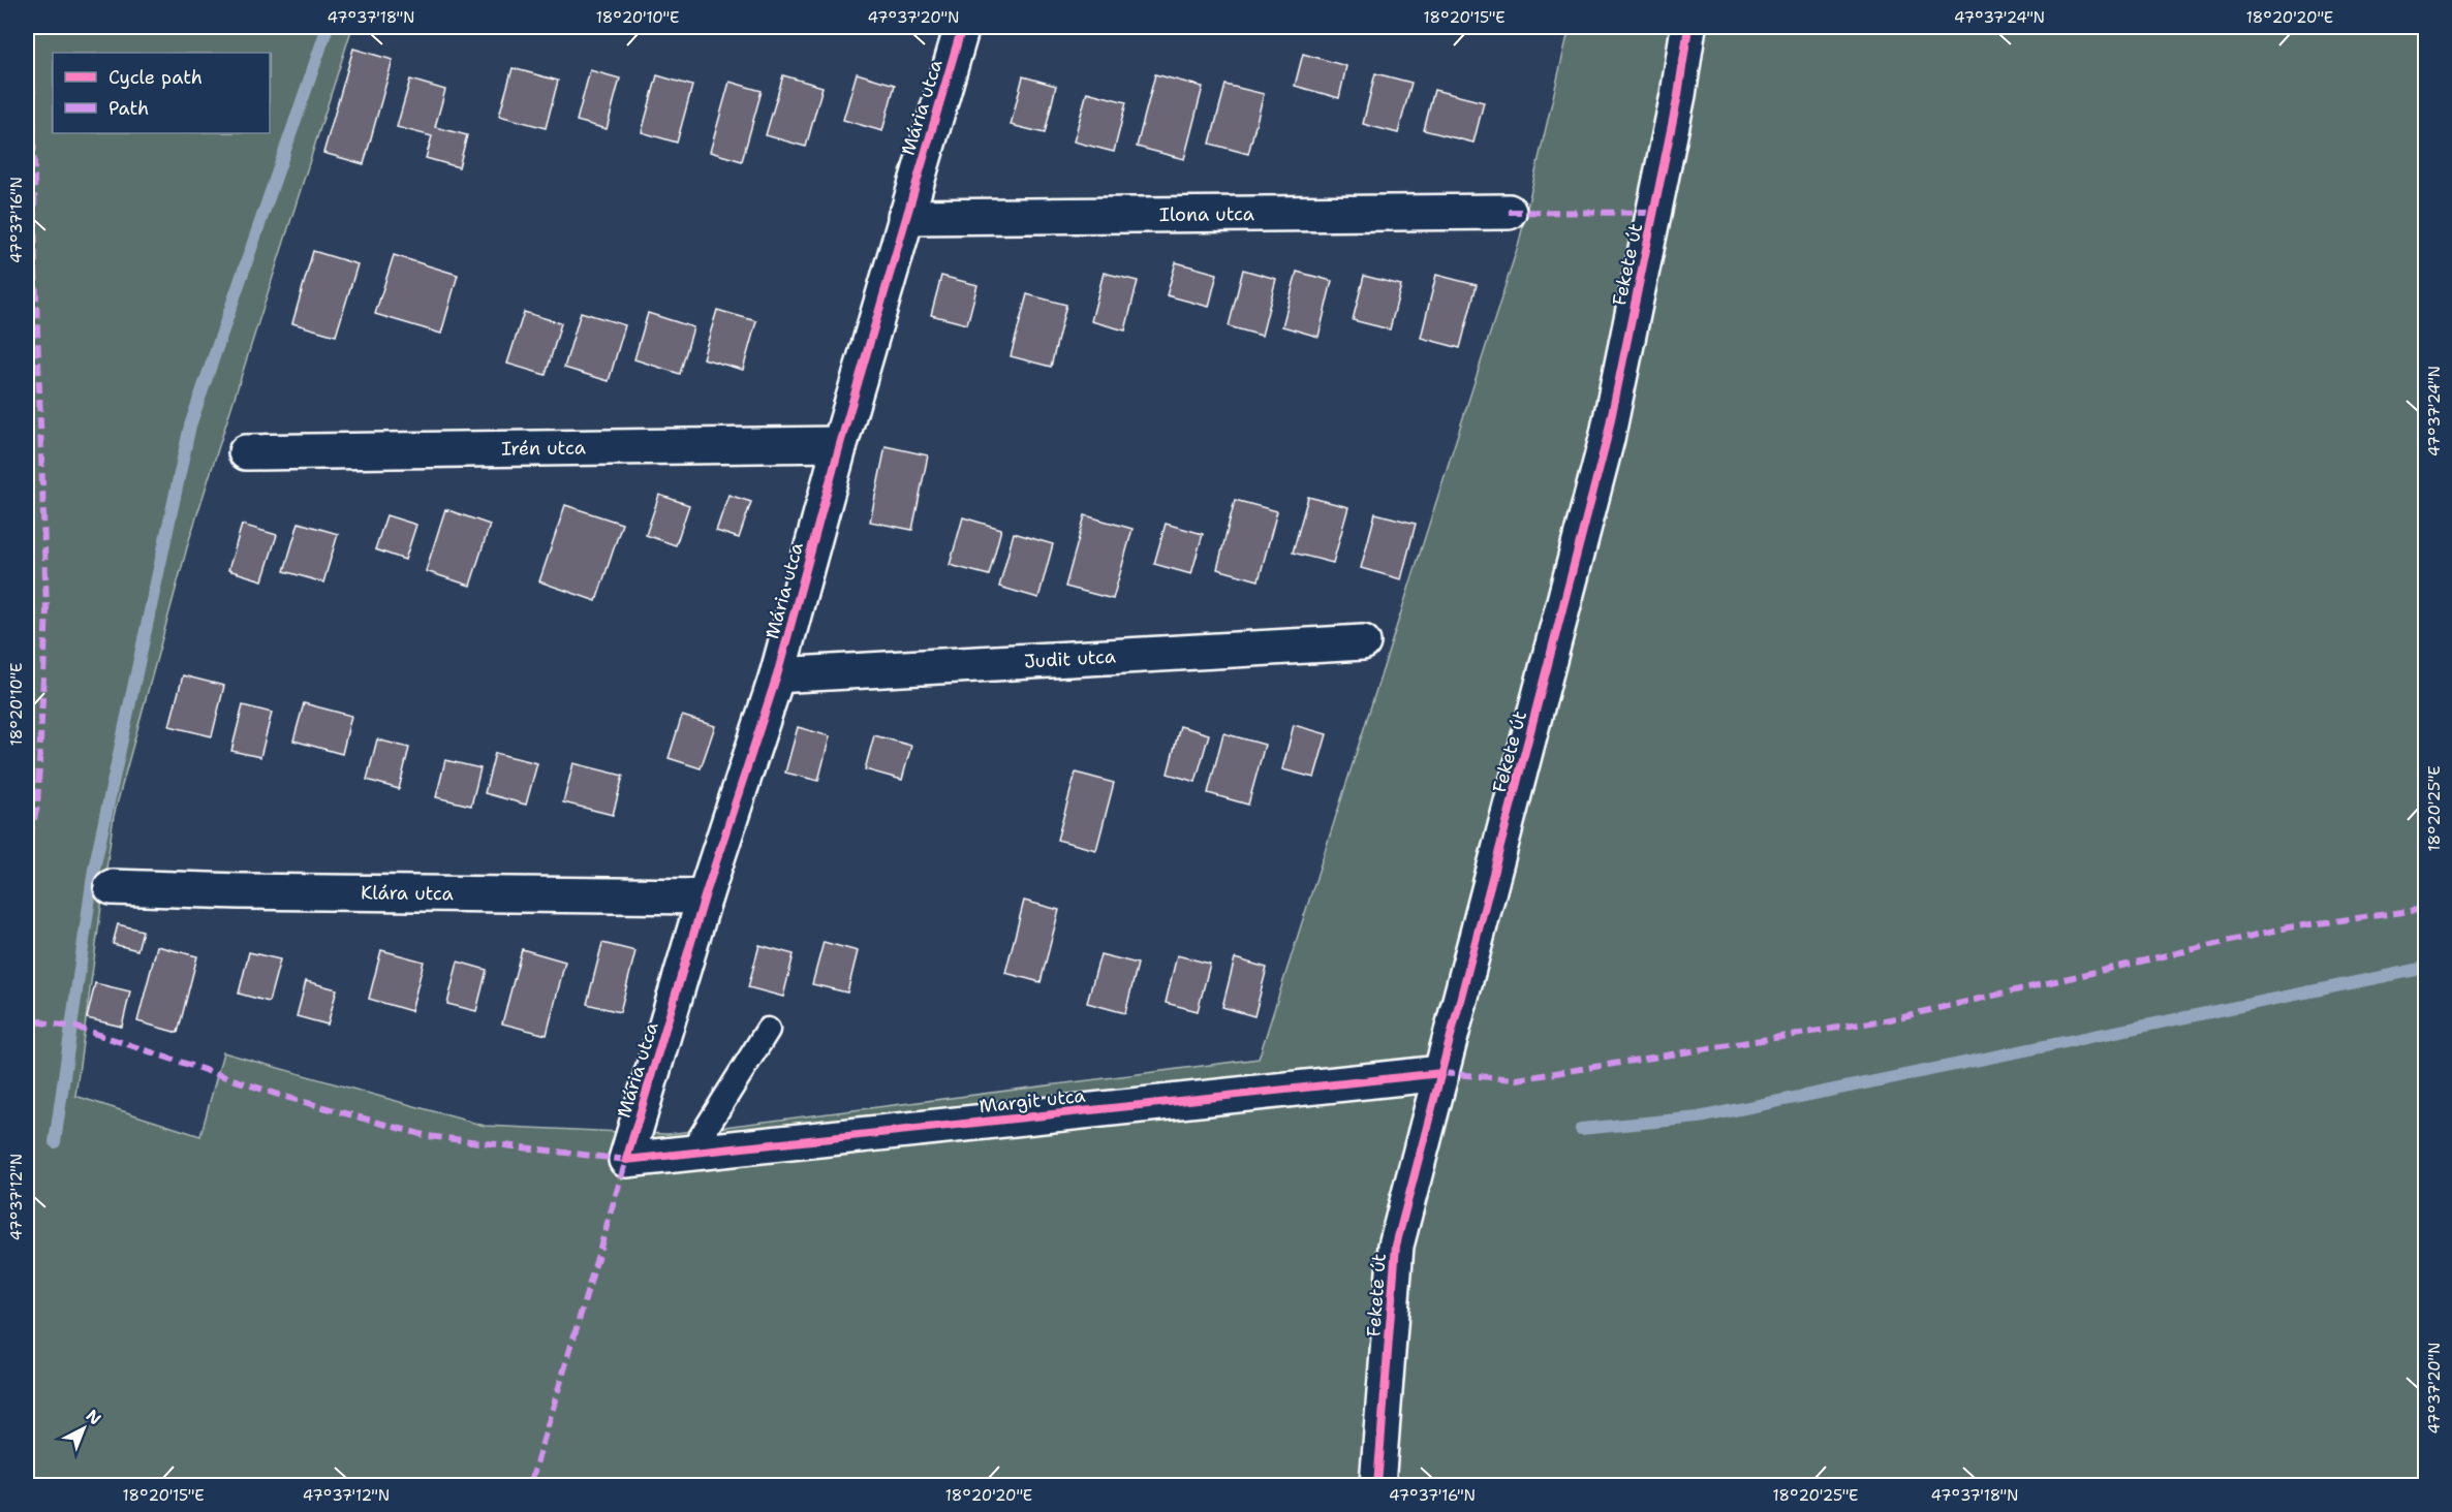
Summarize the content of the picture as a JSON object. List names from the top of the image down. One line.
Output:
{"streets":{"street":["Mária utca","Ilona utca","Fekete út","Irén utca","Judit utca","Klára utca","Margit utca"]},"crossings":[["Mária utca","Ilona utca"],["Mária utca","Irén utca"],["Mária utca","Judit utca"],["Mária utca","Klára utca"],["Mária utca","Margit utca"],["Fekete út","Margit utca"]],"legend":["Cycle path","Path"],"north":"top right","coordinates":["47°37'18\"N","18°20'10\"E","47°37'20\"N","18°20'15\"E","47°37'24\"N","18°20'20\"E","47°37'16\"N","18°20'25\"E","47°37'12\"N"]}
